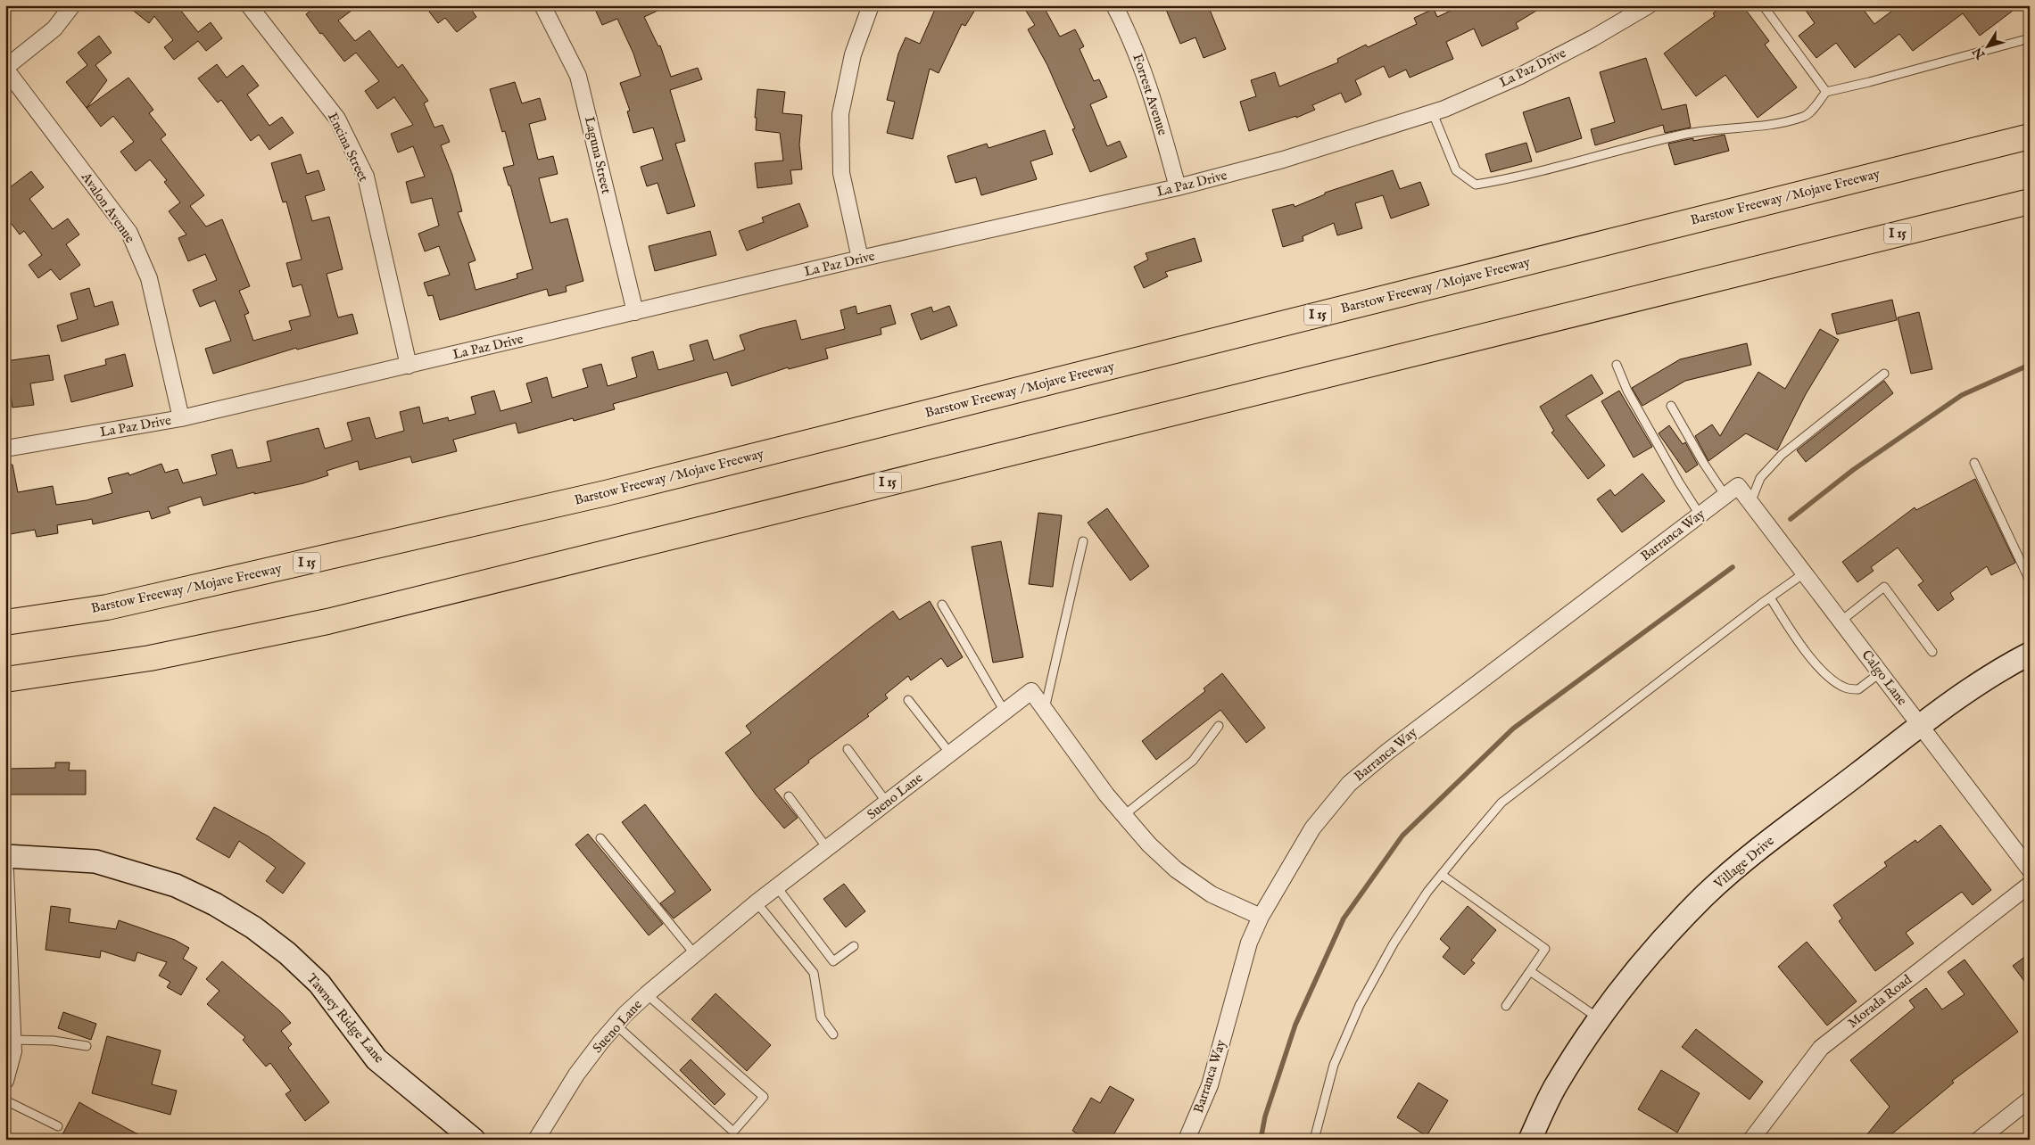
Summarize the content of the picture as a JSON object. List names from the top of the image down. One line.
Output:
{"streets":{"highway":["Barstow Freeway / Mojave Freeway","I 15"],"main road":["Village Drive","Tawney Ridge Lane"],"street":["La Paz Drive","Forrest Avenue","Encina Street","Laguna Street","Avalon Avenue","Barranca Way","Calgo Lane","Sueno Lane","Morada Road"]},"crossings":[["La Paz Drive","Forrest Avenue"],["La Paz Drive","Encina Street"],["La Paz Drive","Laguna Street"],["La Paz Drive","Avalon Avenue"],["Barranca Way","Calgo Lane"],["Barranca Way","Sueno Lane"],["Calgo Lane","Village Drive"]],"north":"bottom left"}
